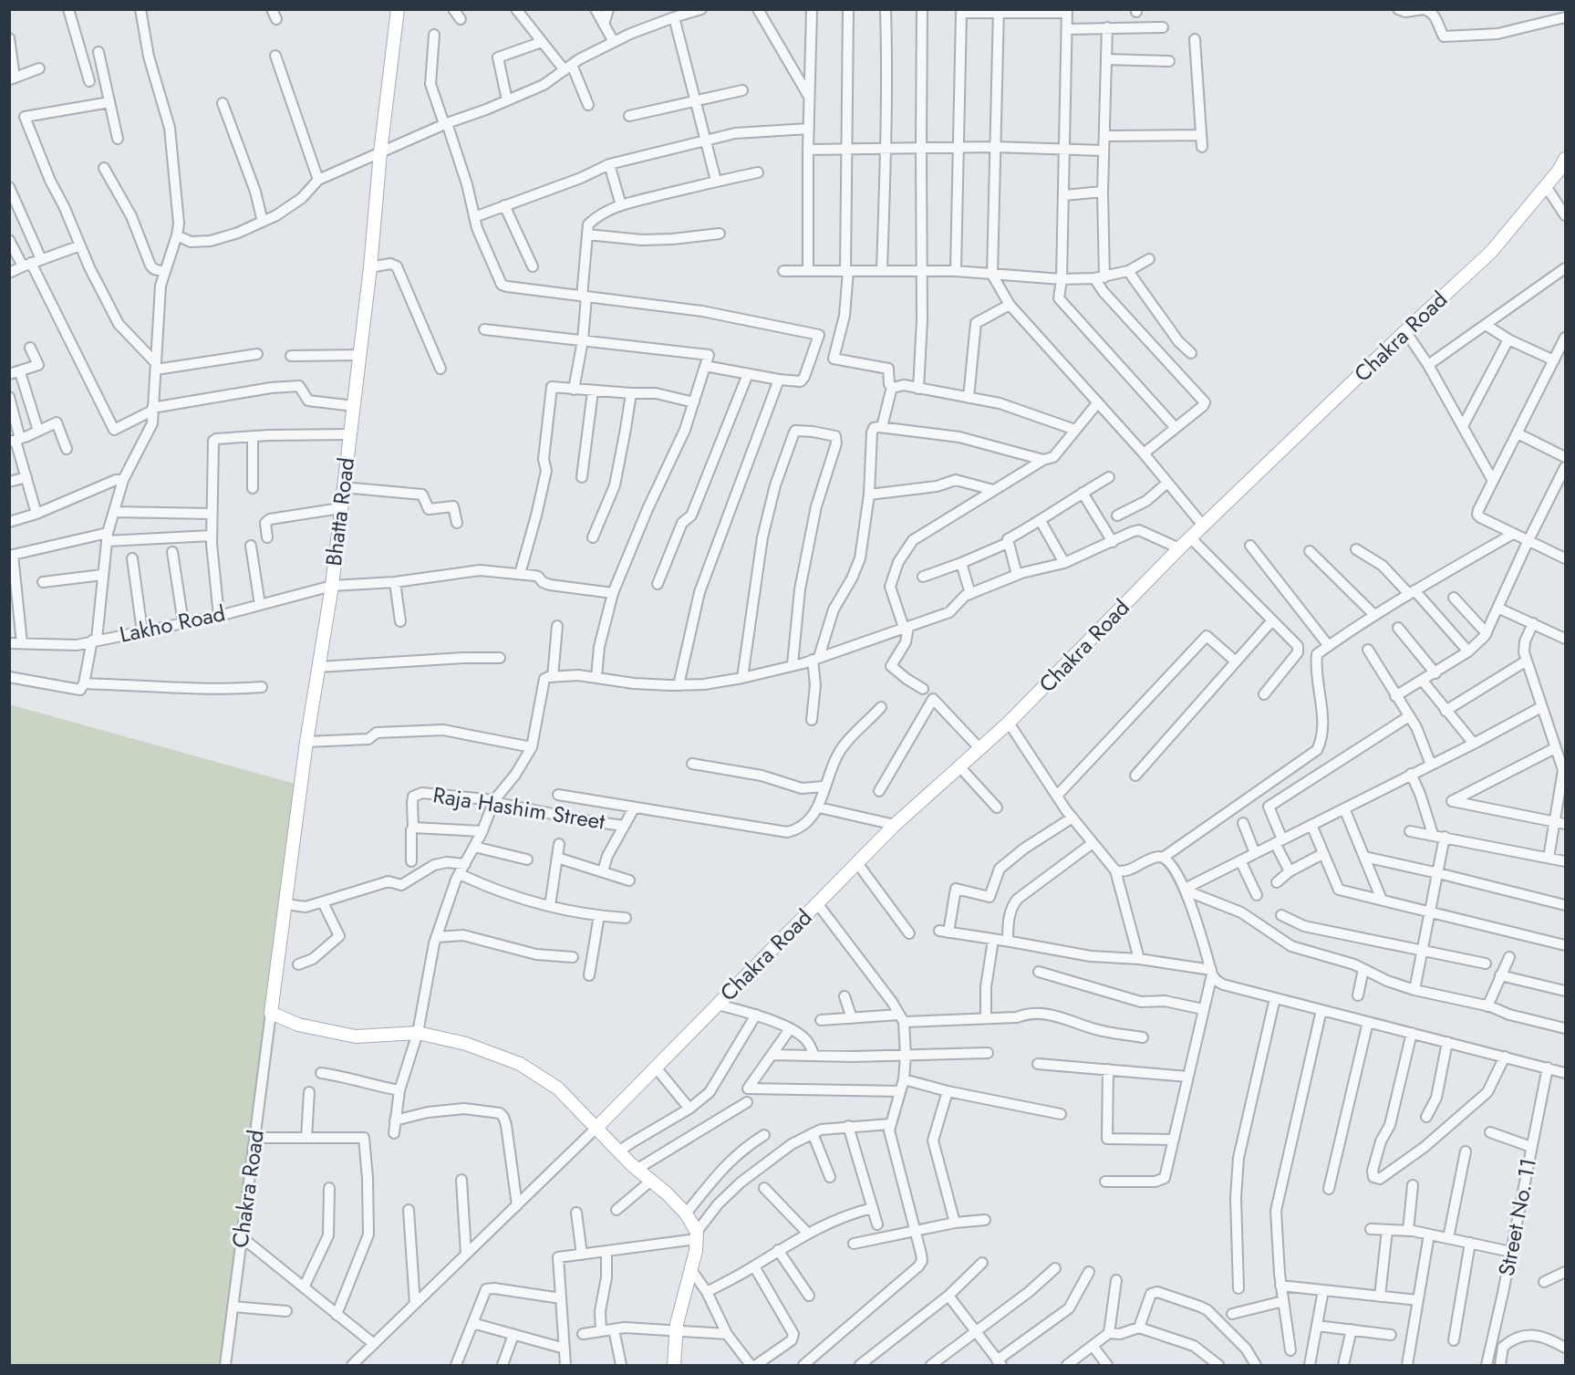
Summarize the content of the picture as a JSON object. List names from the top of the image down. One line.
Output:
{"streets":{"main road":["Chakra Road","Bhatta Road"],"street":["Lakho Road","Raja Hashim Street","Street No. 11"]},"crossings":[["Chakra Road","Bhatta Road"],["Bhatta Road","Lakho Road"]]}
